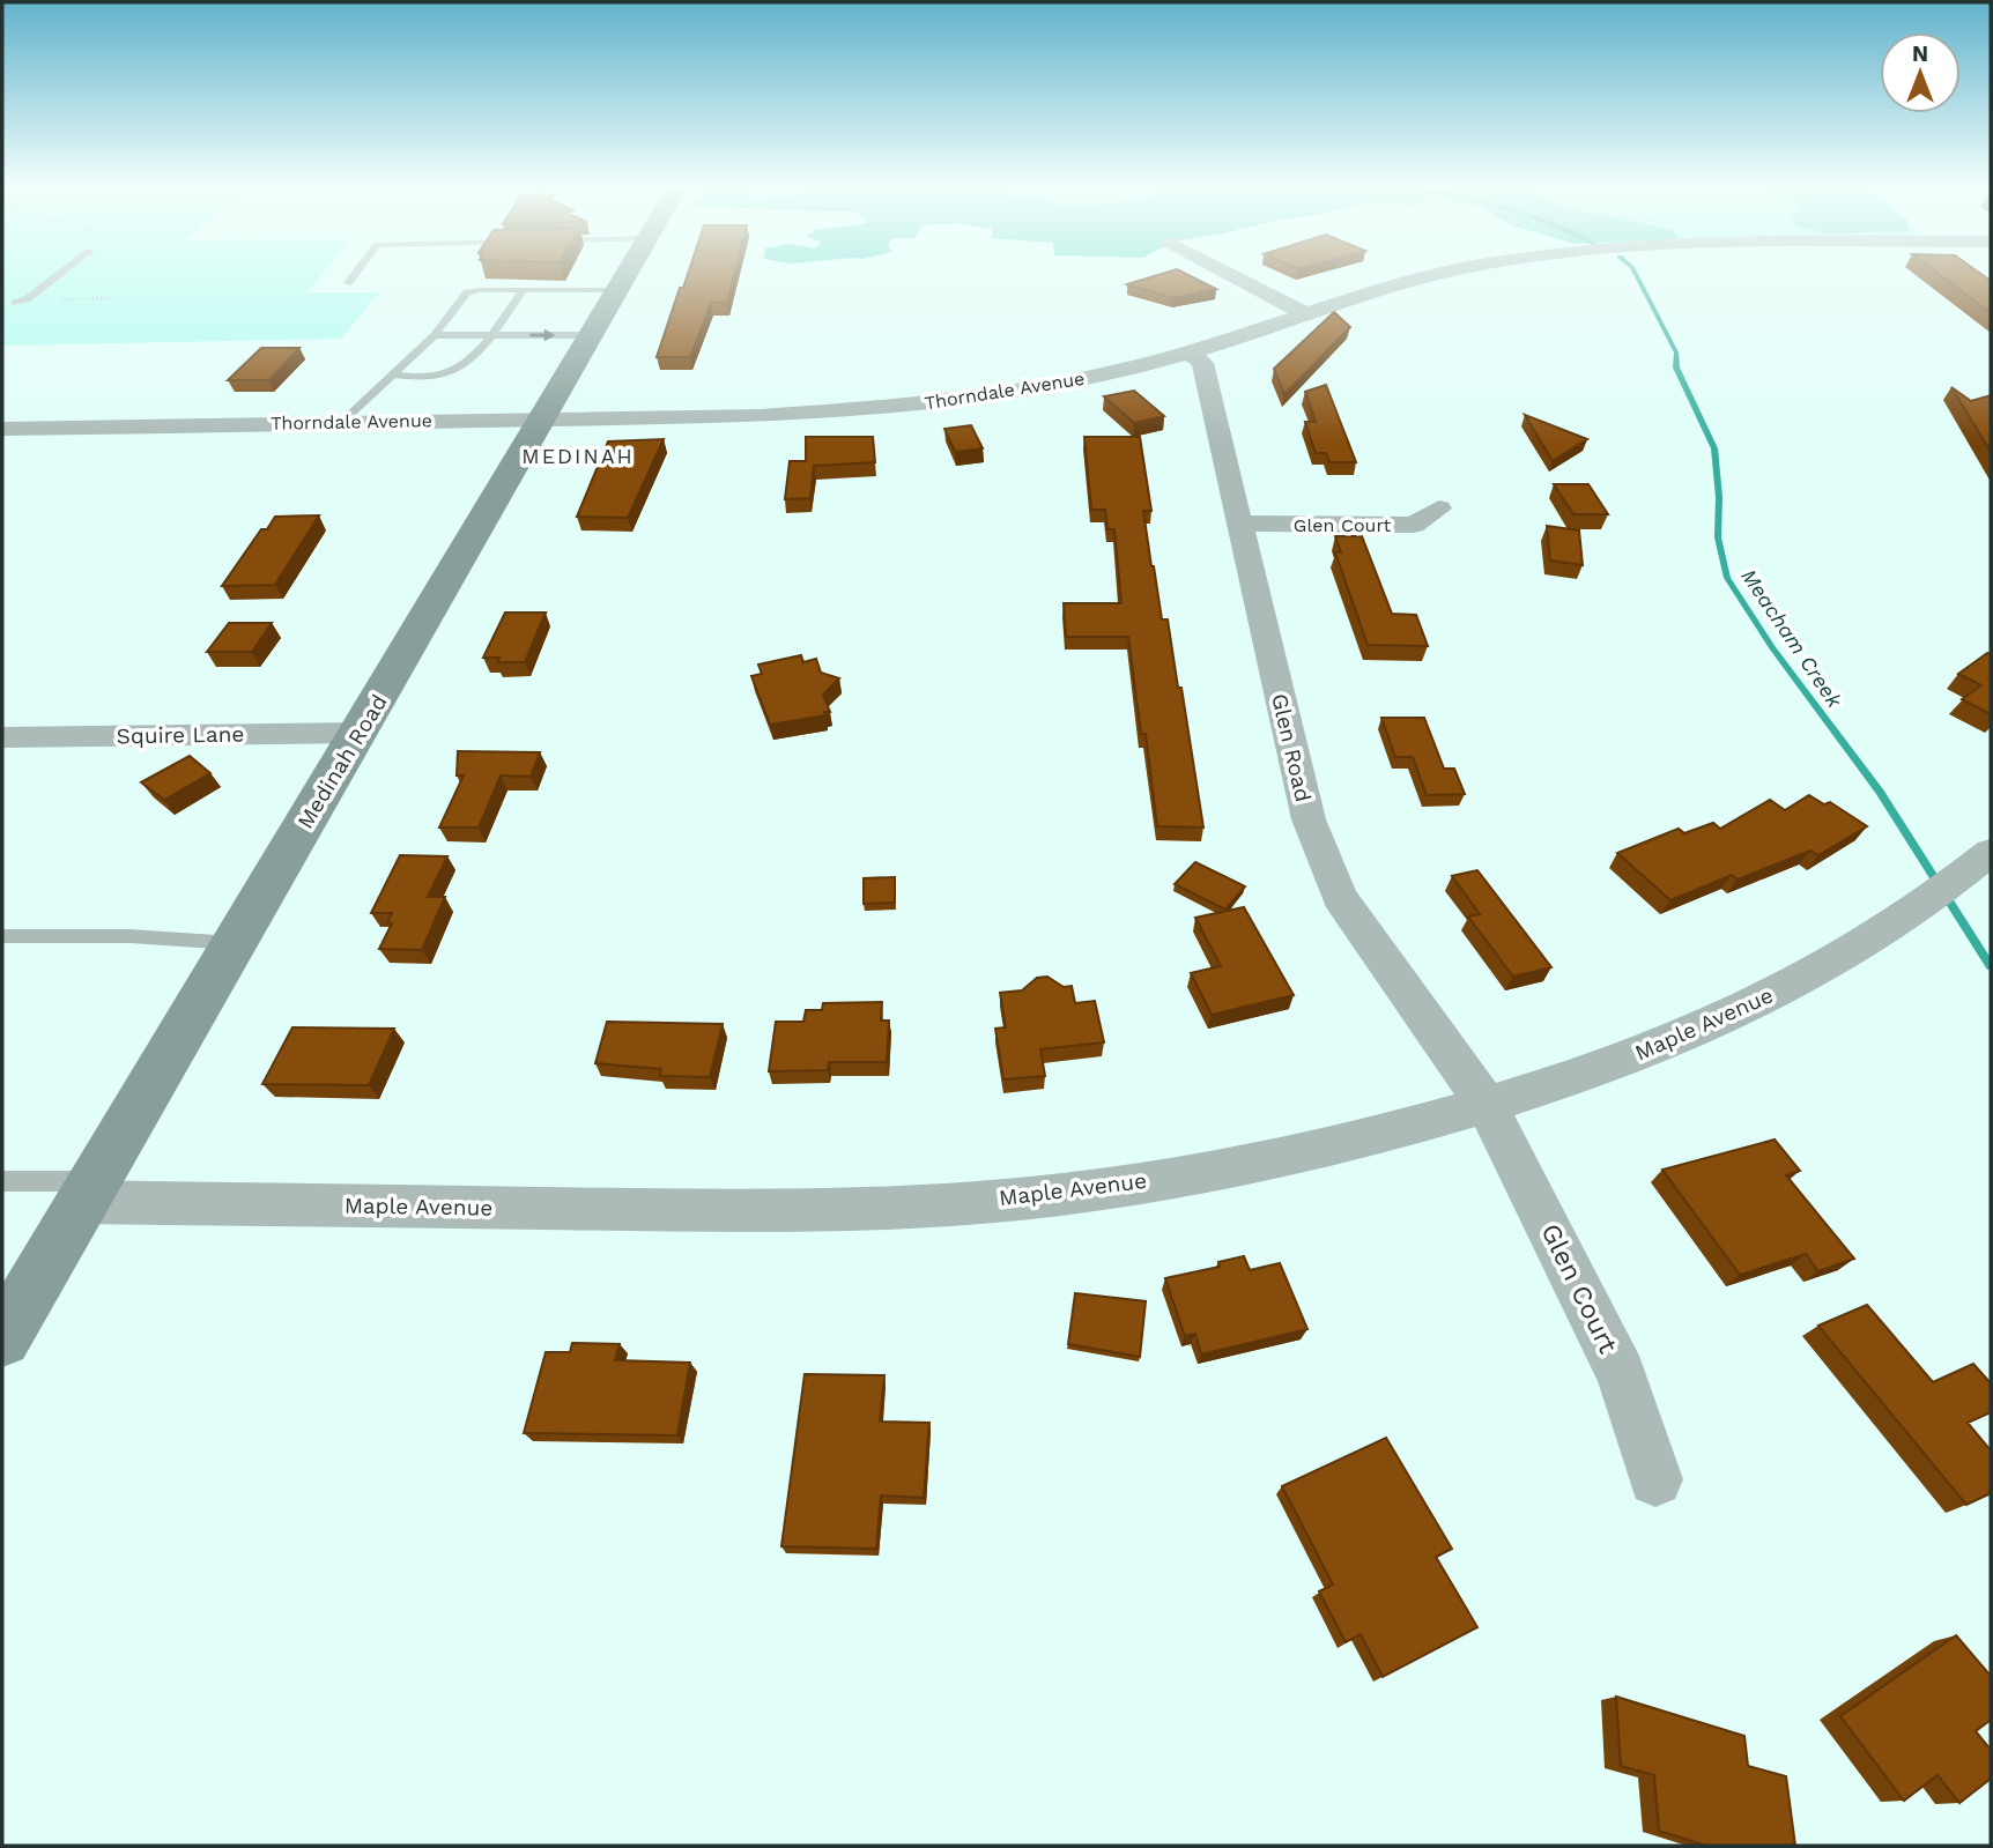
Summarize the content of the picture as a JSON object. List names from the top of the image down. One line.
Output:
{"streets":{"main road":["Medinah Road"],"street":["Thorndale Avenue","Glen Court","Squire Lane","Glen Road","Maple Avenue"]},"crossings":[["Thorndale Avenue","Glen Road"],["Thorndale Avenue","Medinah Road"],["Glen Court","Glen Road"],["Glen Court","Maple Avenue"],["Squire Lane","Medinah Road"],["Glen Road","Maple Avenue"],["Medinah Road","Maple Avenue"]],"districts":["MEDINAH"],"water":["Meacham Creek"],"north":"top"}
